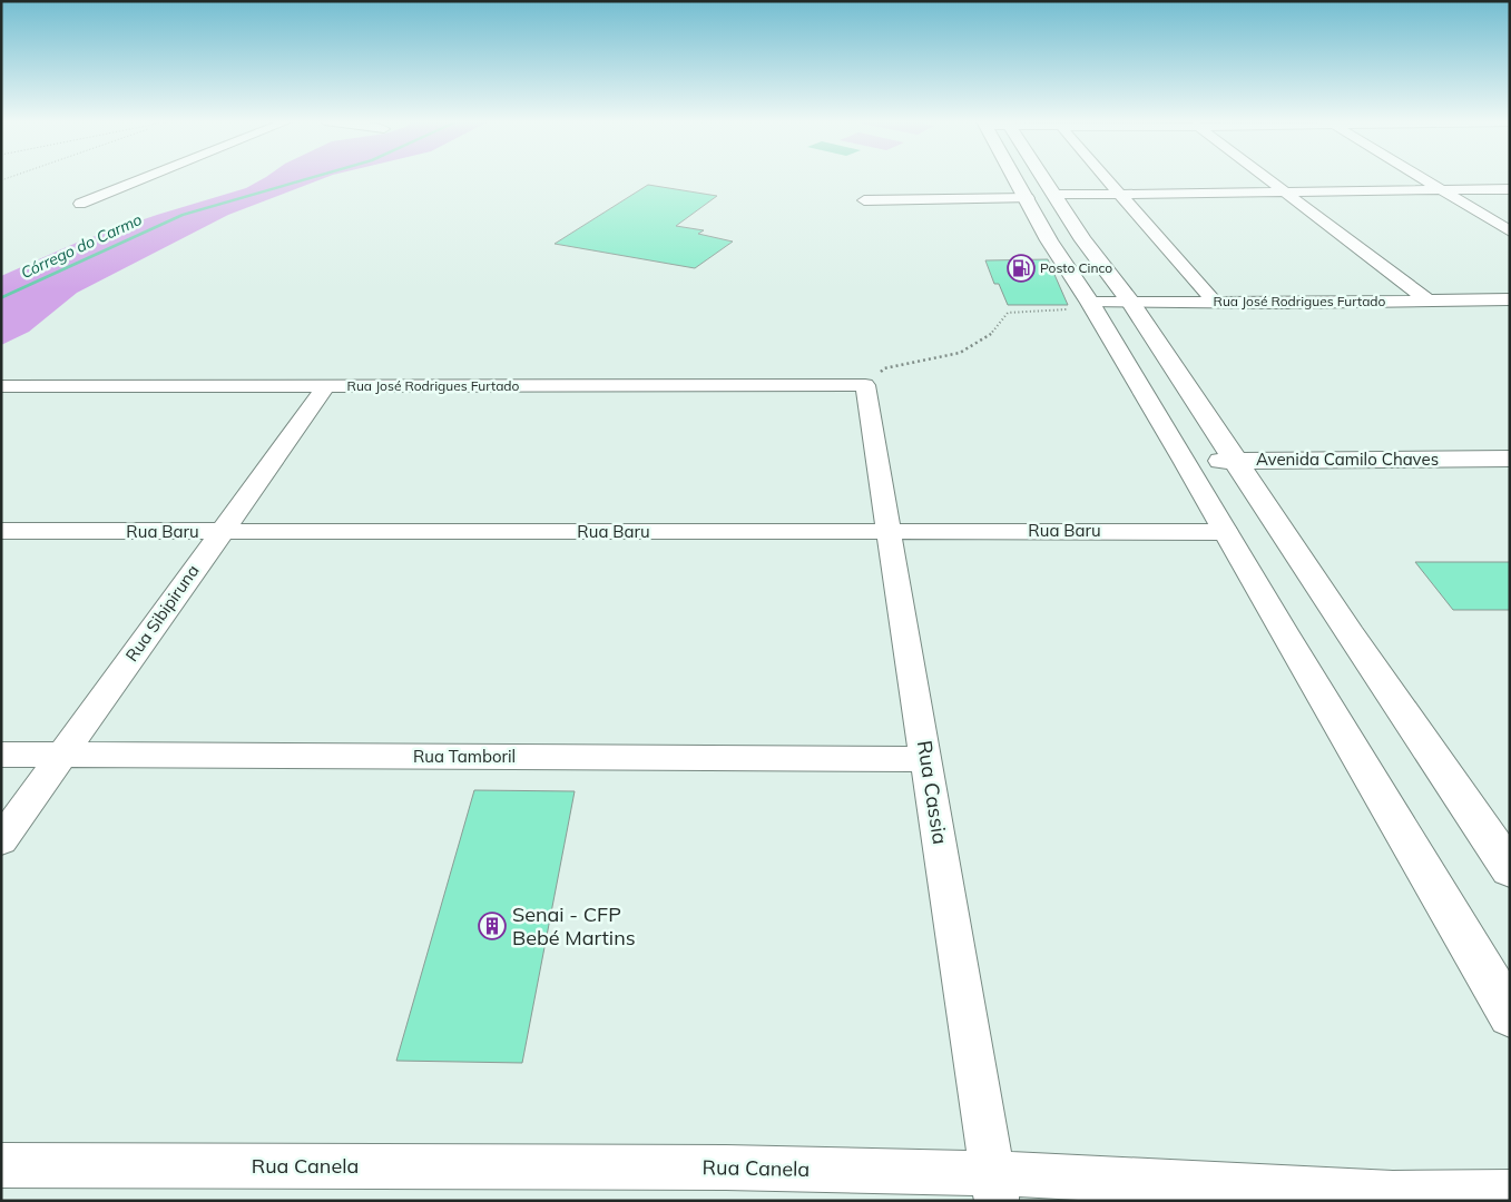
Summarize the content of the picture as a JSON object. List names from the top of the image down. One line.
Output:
{"streets":{"main road":["Avenida Camilo Chaves"],"street":["Rua José Rodrigues Furtado","Rua Baru","Rua Sibipiruna","Rua Tamboril","Rua Cassia","Rua Canela"]},"crossings":[["Rua José Rodrigues Furtado","Rua Sibipiruna"],["Rua José Rodrigues Furtado","Rua Cassia"],["Rua Baru","Rua Sibipiruna"],["Rua Baru","Rua Cassia"],["Rua Sibipiruna","Rua Tamboril"],["Rua Tamboril","Rua Cassia"],["Rua Cassia","Rua Canela"]],"water":["Córrego do Carmo"],"places":{"fuel station":["Posto Cinco"],"building":["Senai - CFP Bebé Martins"]}}
